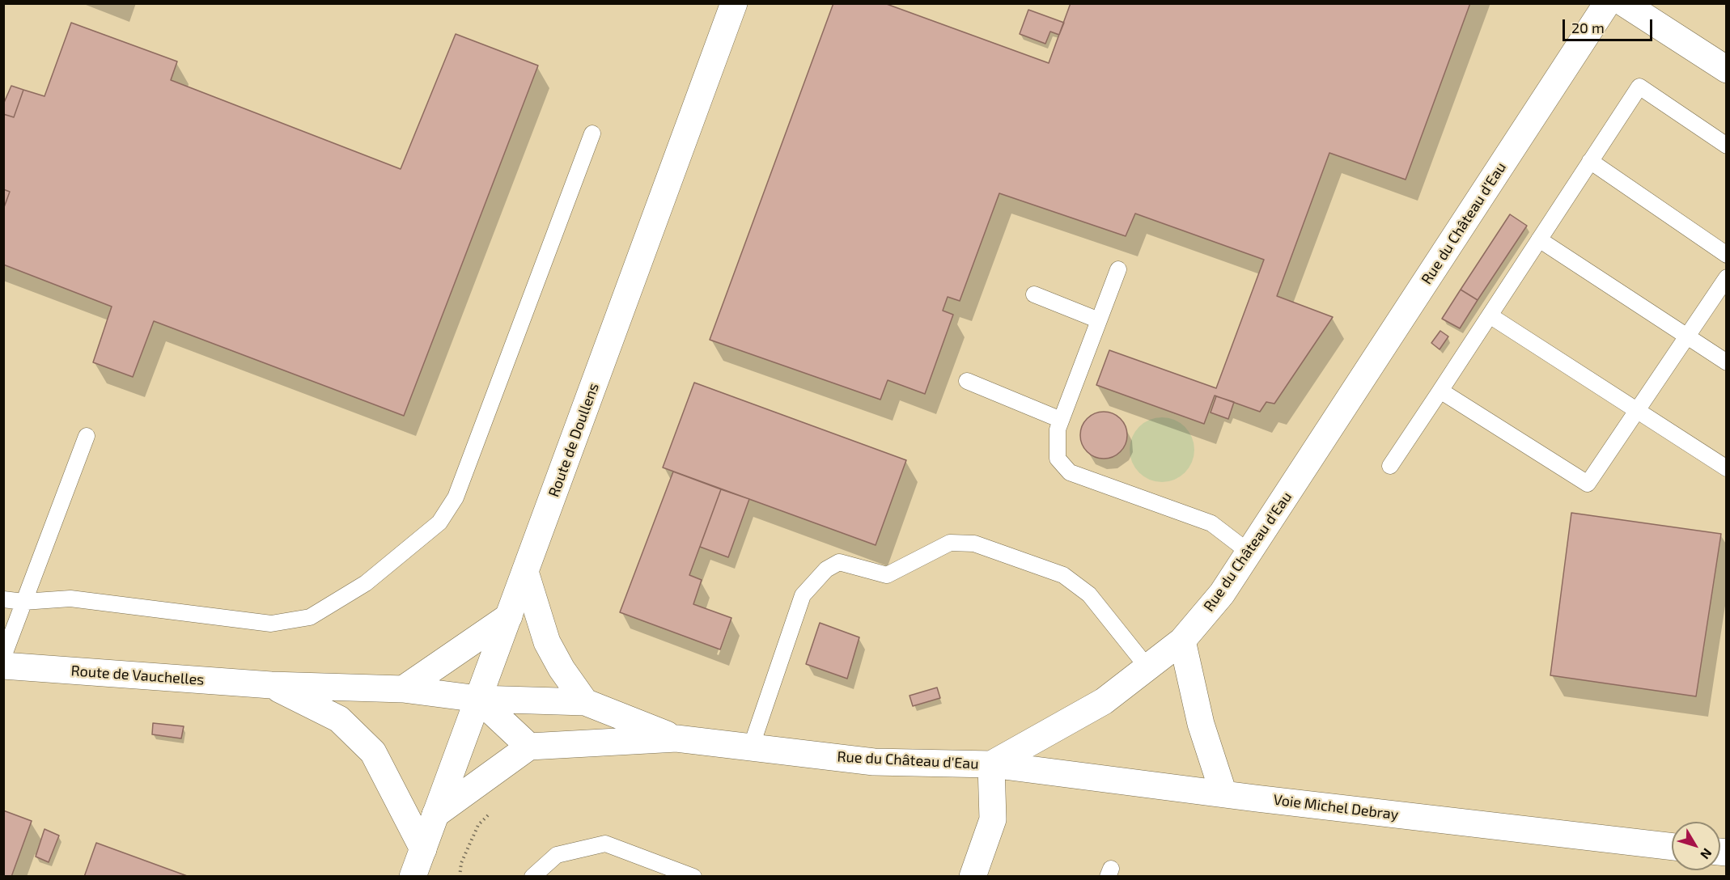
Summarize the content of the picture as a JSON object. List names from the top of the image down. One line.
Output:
{"streets":{"street":["Rue du Château d'Eau","Route de Doullens","Route de Vauchelles","Voie Michel Debray"]},"crossings":[["Rue du Château d'Eau","Route de Doullens"],["Rue du Château d'Eau","Route de Vauchelles"],["Rue du Château d'Eau","Voie Michel Debray"],["Route de Doullens","Route de Vauchelles"]],"scale_bar":"20 m","north":"bottom right"}
